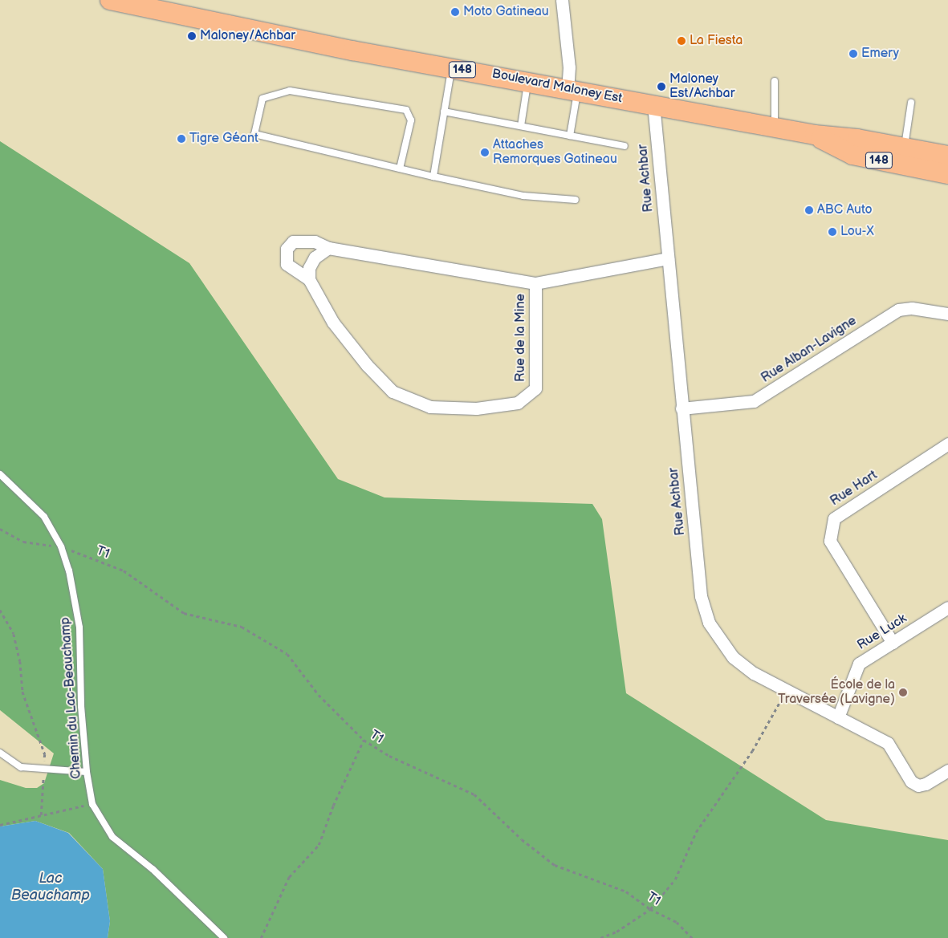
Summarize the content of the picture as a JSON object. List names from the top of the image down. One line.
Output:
{"streets":{"main road":["148","Boulevard Maloney Est"],"street":["Rue Achbar","Rue de la Mine","Rue Alban-Lavigne","Rue Hart","Rue Luck"],"lane":["Chemin du Lac-Beauchamp"],"path":["T1"]},"crossings":[["Boulevard Maloney Est","Rue Achbar"],["Rue Achbar","Rue de la Mine"],["Rue Achbar","Rue Alban-Lavigne"],["Rue Achbar","Rue Luck"],["Rue Hart","Rue Luck"],["T1","Chemin du Lac-Beauchamp"]],"water":["Lac Beauchamp"],"places":["Moto Gatineau","Maloney/Achbar","La Fiesta","Emery","Maloney Est/Achbar","Tigre Géant","Attaches Remorques Gatineau","ABC Auto","Lou-X","École de la Traversée (Lavigne)"]}
